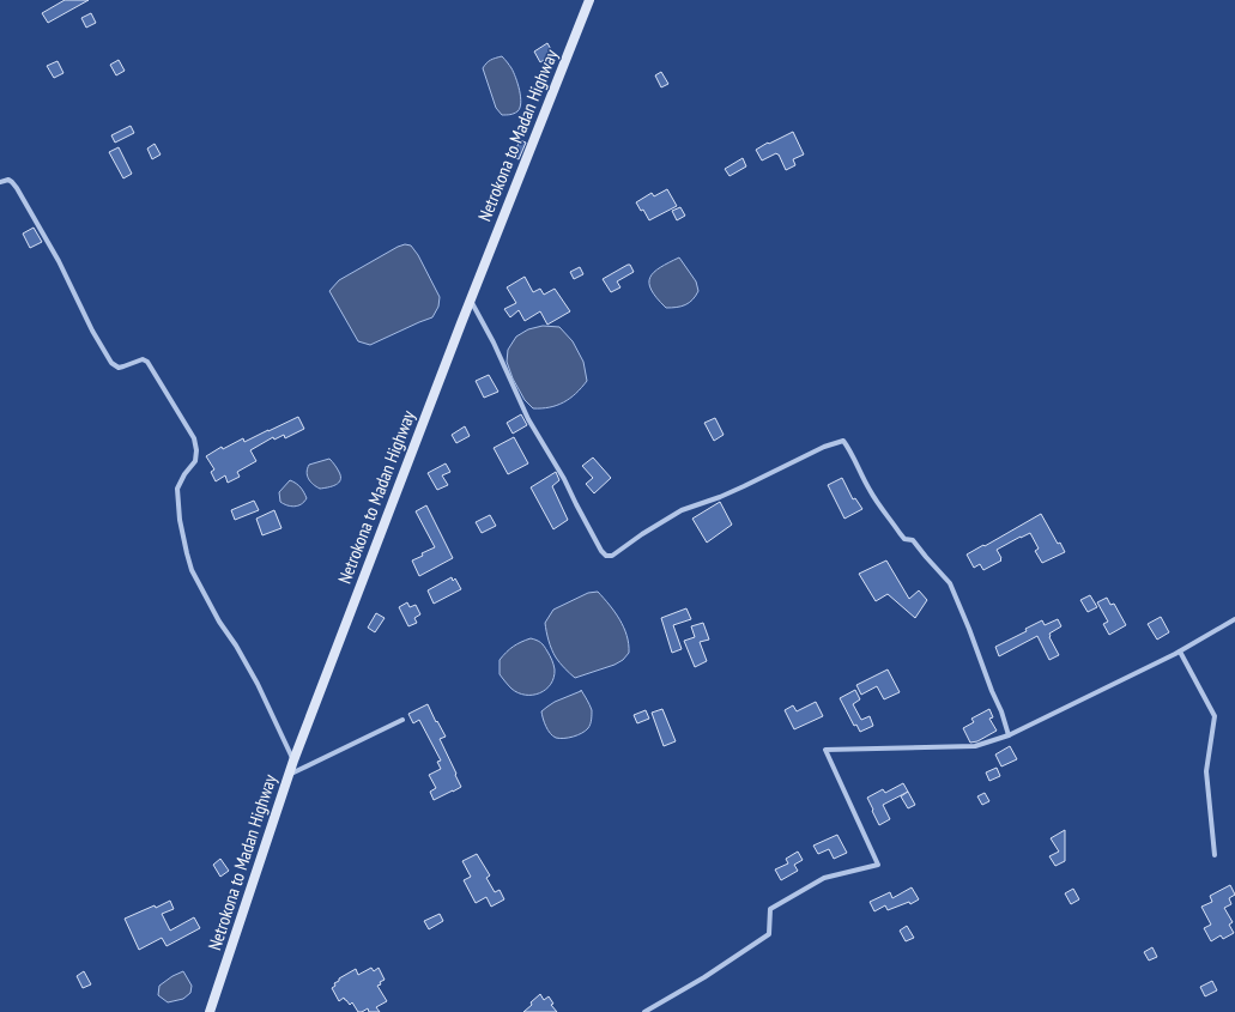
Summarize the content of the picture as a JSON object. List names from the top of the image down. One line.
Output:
{"streets":{"main road":["Netrokona to Madan Highway"]}}
